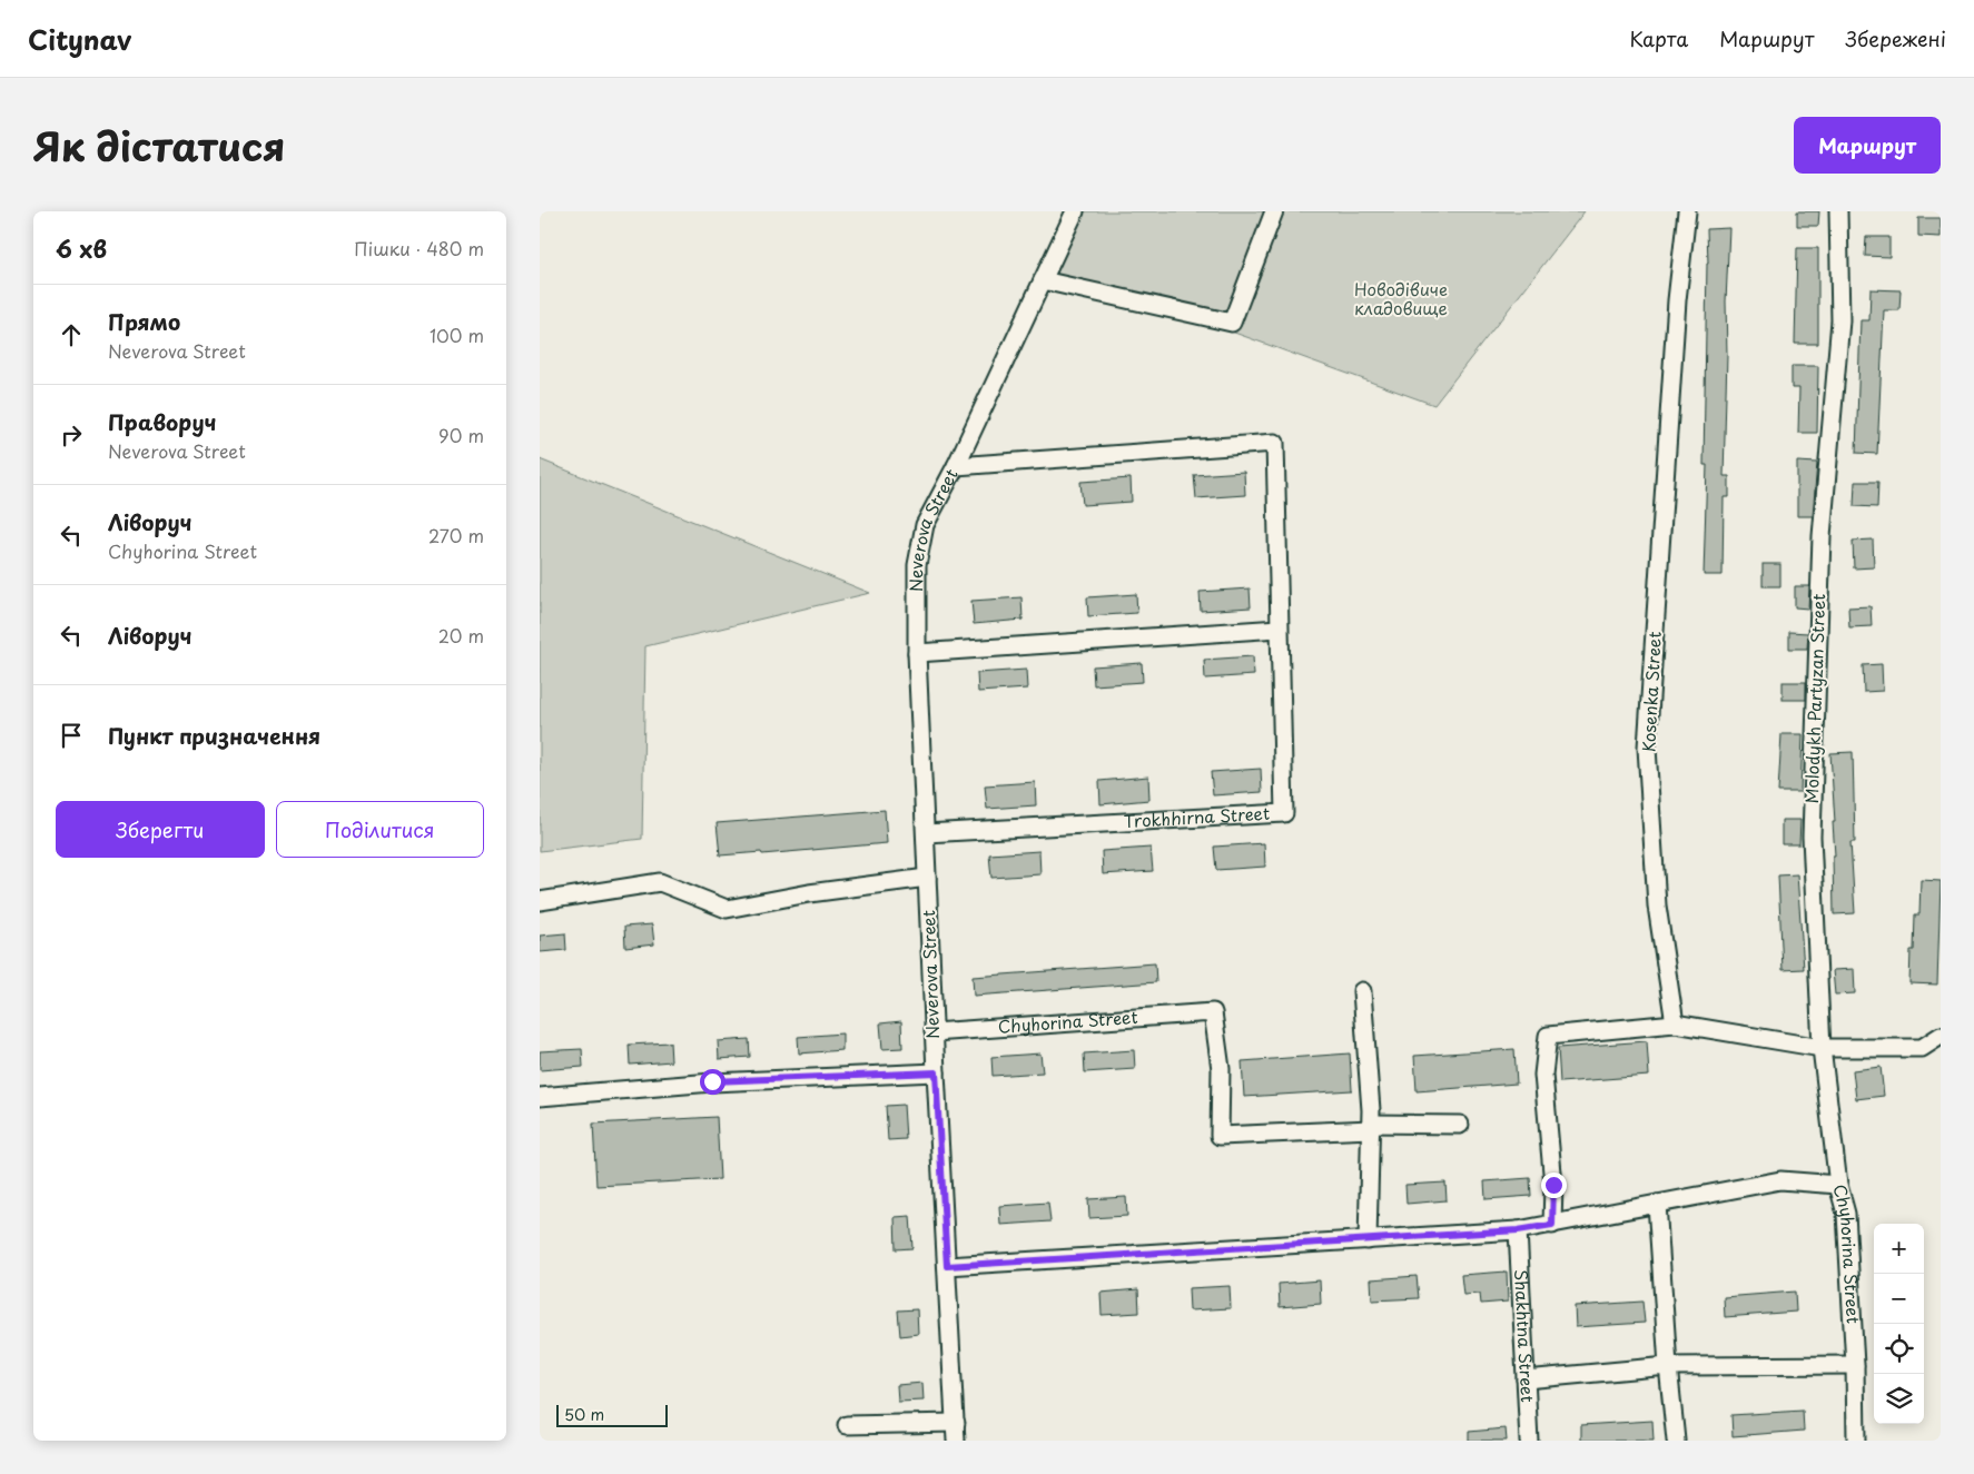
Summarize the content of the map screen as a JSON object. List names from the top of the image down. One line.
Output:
{"streets":{"street":["Neverova Street","Kosenka Street","Molodykh Partyzan Street","Trokhhirna Street","Chyhorina Street","Shakhtna Street"]},"crossings":[["Neverova Street","Trokhhirna Street"],["Neverova Street","Chyhorina Street"],["Molodykh Partyzan Street","Chyhorina Street"],["Chyhorina Street","Shakhtna Street"]],"parks":["Новодівиче кладовище"],"scale_bar":"50 m","page":{"header":"Citynav","nav":["Карта","Маршрут","Збережені"],"title":"Як дістатися","buttons":["Маршрут",["Зберегти","Поділитися"]],"heading":["6 хв","Пішки · 480 m"],"list":[["Прямо","Neverova Street","100 m"],["Праворуч","Neverova Street","90 m"],["Ліворуч","Chyhorina Street","270 m"],["Ліворуч","20 m"],"Пункт призначення"],"map_buttons":["+","−"],"scale":"50 m"}}
